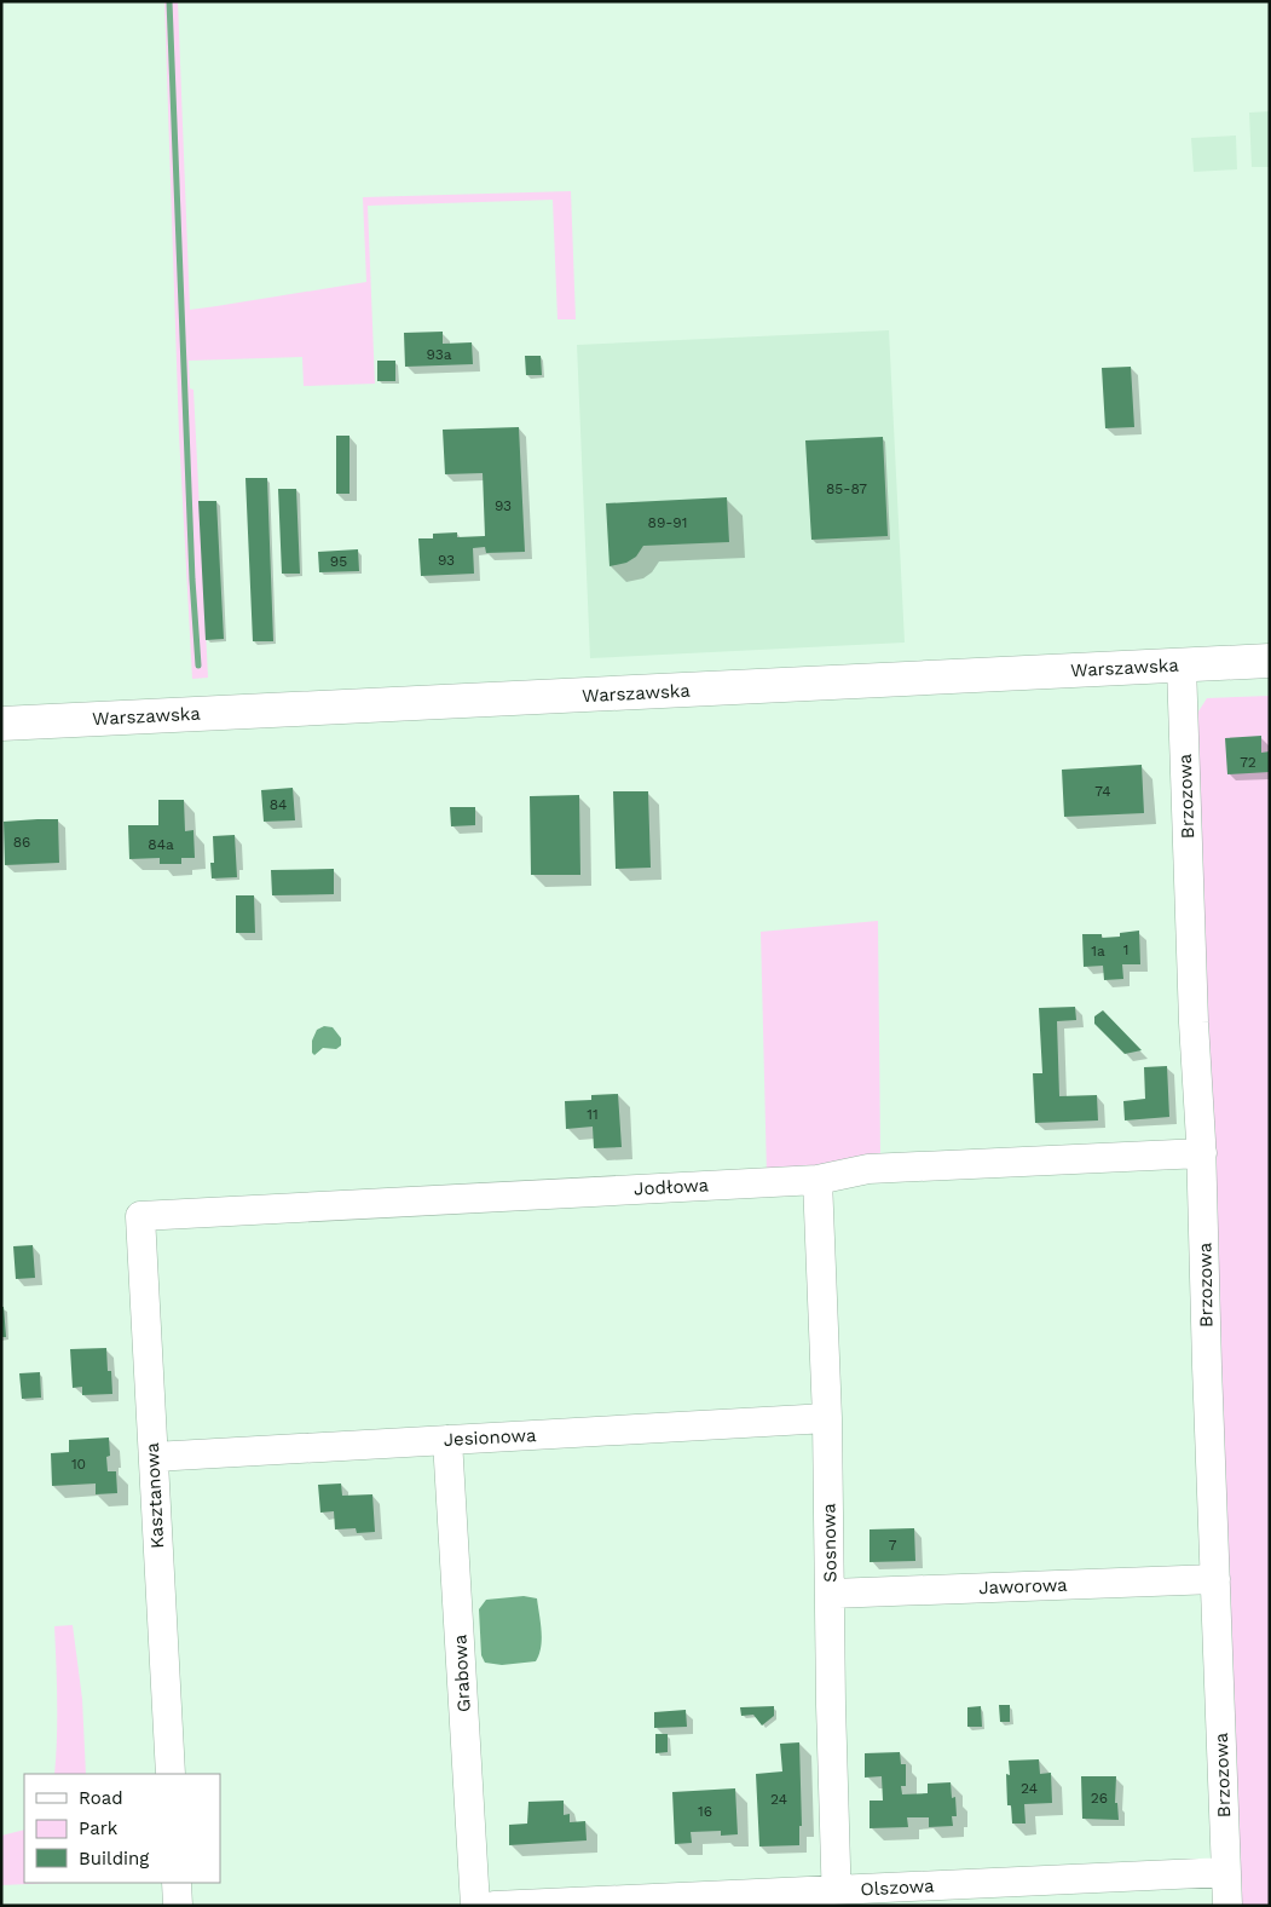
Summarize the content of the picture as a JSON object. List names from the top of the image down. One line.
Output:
{"streets":{"main road":["Warszawska"],"street":["Brzozowa","Jodłowa","Jesionowa","Kasztanowa","Sosnowa","Jaworowa","Grabowa","Olszowa"]},"crossings":[["Warszawska","Brzozowa"],["Brzozowa","Jodłowa"],["Brzozowa","Jaworowa"],["Brzozowa","Olszowa"],["Jodłowa","Kasztanowa"],["Jodłowa","Sosnowa"],["Jesionowa","Kasztanowa"],["Jesionowa","Sosnowa"],["Jesionowa","Grabowa"],["Sosnowa","Jaworowa"],["Sosnowa","Olszowa"]],"house_numbers":["93a","85-87","93","89-91","93","95","72","74","84","86","84a","1","1a","11","10","7","24","26","24","16"],"legend":["Road","Park","Building"]}
